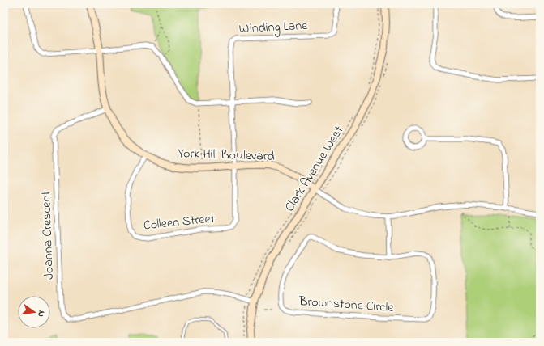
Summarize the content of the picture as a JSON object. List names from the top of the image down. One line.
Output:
{"streets":{"street":["Winding Lane","York Hill Boulevard","Clark Avenue West","Colleen Street","Joanna Crescent","Brownstone Circle"]},"crossings":[["Winding Lane","York Hill Boulevard"],["Winding Lane","Colleen Street"],["York Hill Boulevard","Clark Avenue West"],["York Hill Boulevard","Colleen Street"],["York Hill Boulevard","Joanna Crescent"],["Clark Avenue West","Joanna Crescent"]],"north":"right"}
